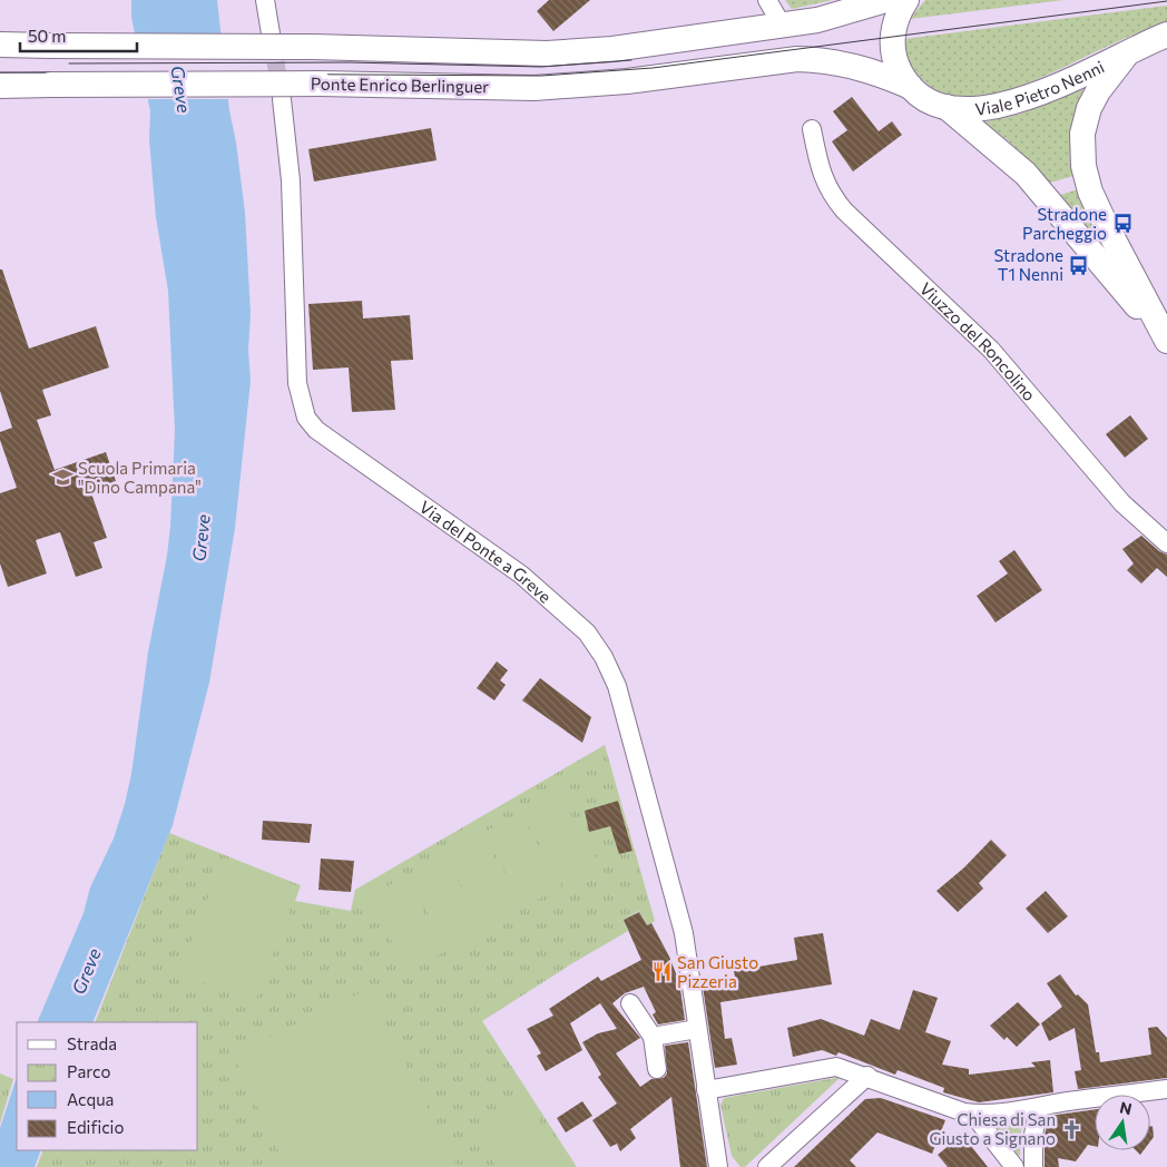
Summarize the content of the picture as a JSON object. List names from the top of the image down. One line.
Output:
{"streets":{"main road":["Ponte Enrico Berlinguer","Viale Pietro Nenni"],"street":["Viuzzo del Roncolino","Via del Ponte a Greve"]},"crossings":[["Ponte Enrico Berlinguer","Viale Pietro Nenni"]],"water":["Greve"],"places":{"bus stop":["Stradone Parcheggio","Stradone T1 Nenni"],"school or university":["Scuola Primaria \"Dino Campana\""],"restaurant":["San Giusto Pizzeria"],"church":["Chiesa di San Giusto a Signano"]},"legend":["Strada","Parco","Acqua","Edificio"],"scale_bar":"50 m","north":"top"}
